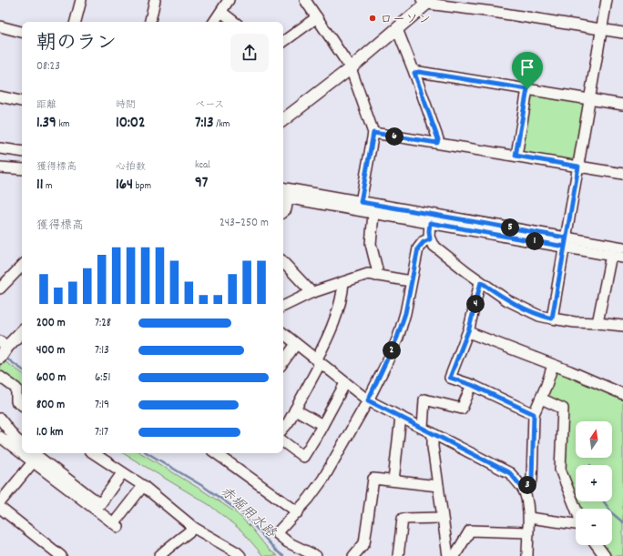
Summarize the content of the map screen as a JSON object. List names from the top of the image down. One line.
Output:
{"water":["赤堀用水路"],"places":["ローソン"],"north":"top","page":{"heading":["朝のラン","08:23"],"stats":[["距離","1.39 km"],["時間","10:02"],["ペース","7:13 /km"],["獲得標高","11 m"],["心拍数","164 bpm"],["kcal","97"]],"pins":["6","5","1","4","2","3"],"chart":["獲得標高","243–250 m"],"list":[{"name":"200 m","note":"7:28"},{"name":"400 m","note":"7:13"},{"name":"600 m","note":"6:51"},{"name":"800 m","note":"7:19"},{"name":"1.0 km","note":"7:17"}],"map_buttons":["+","−"]}}
